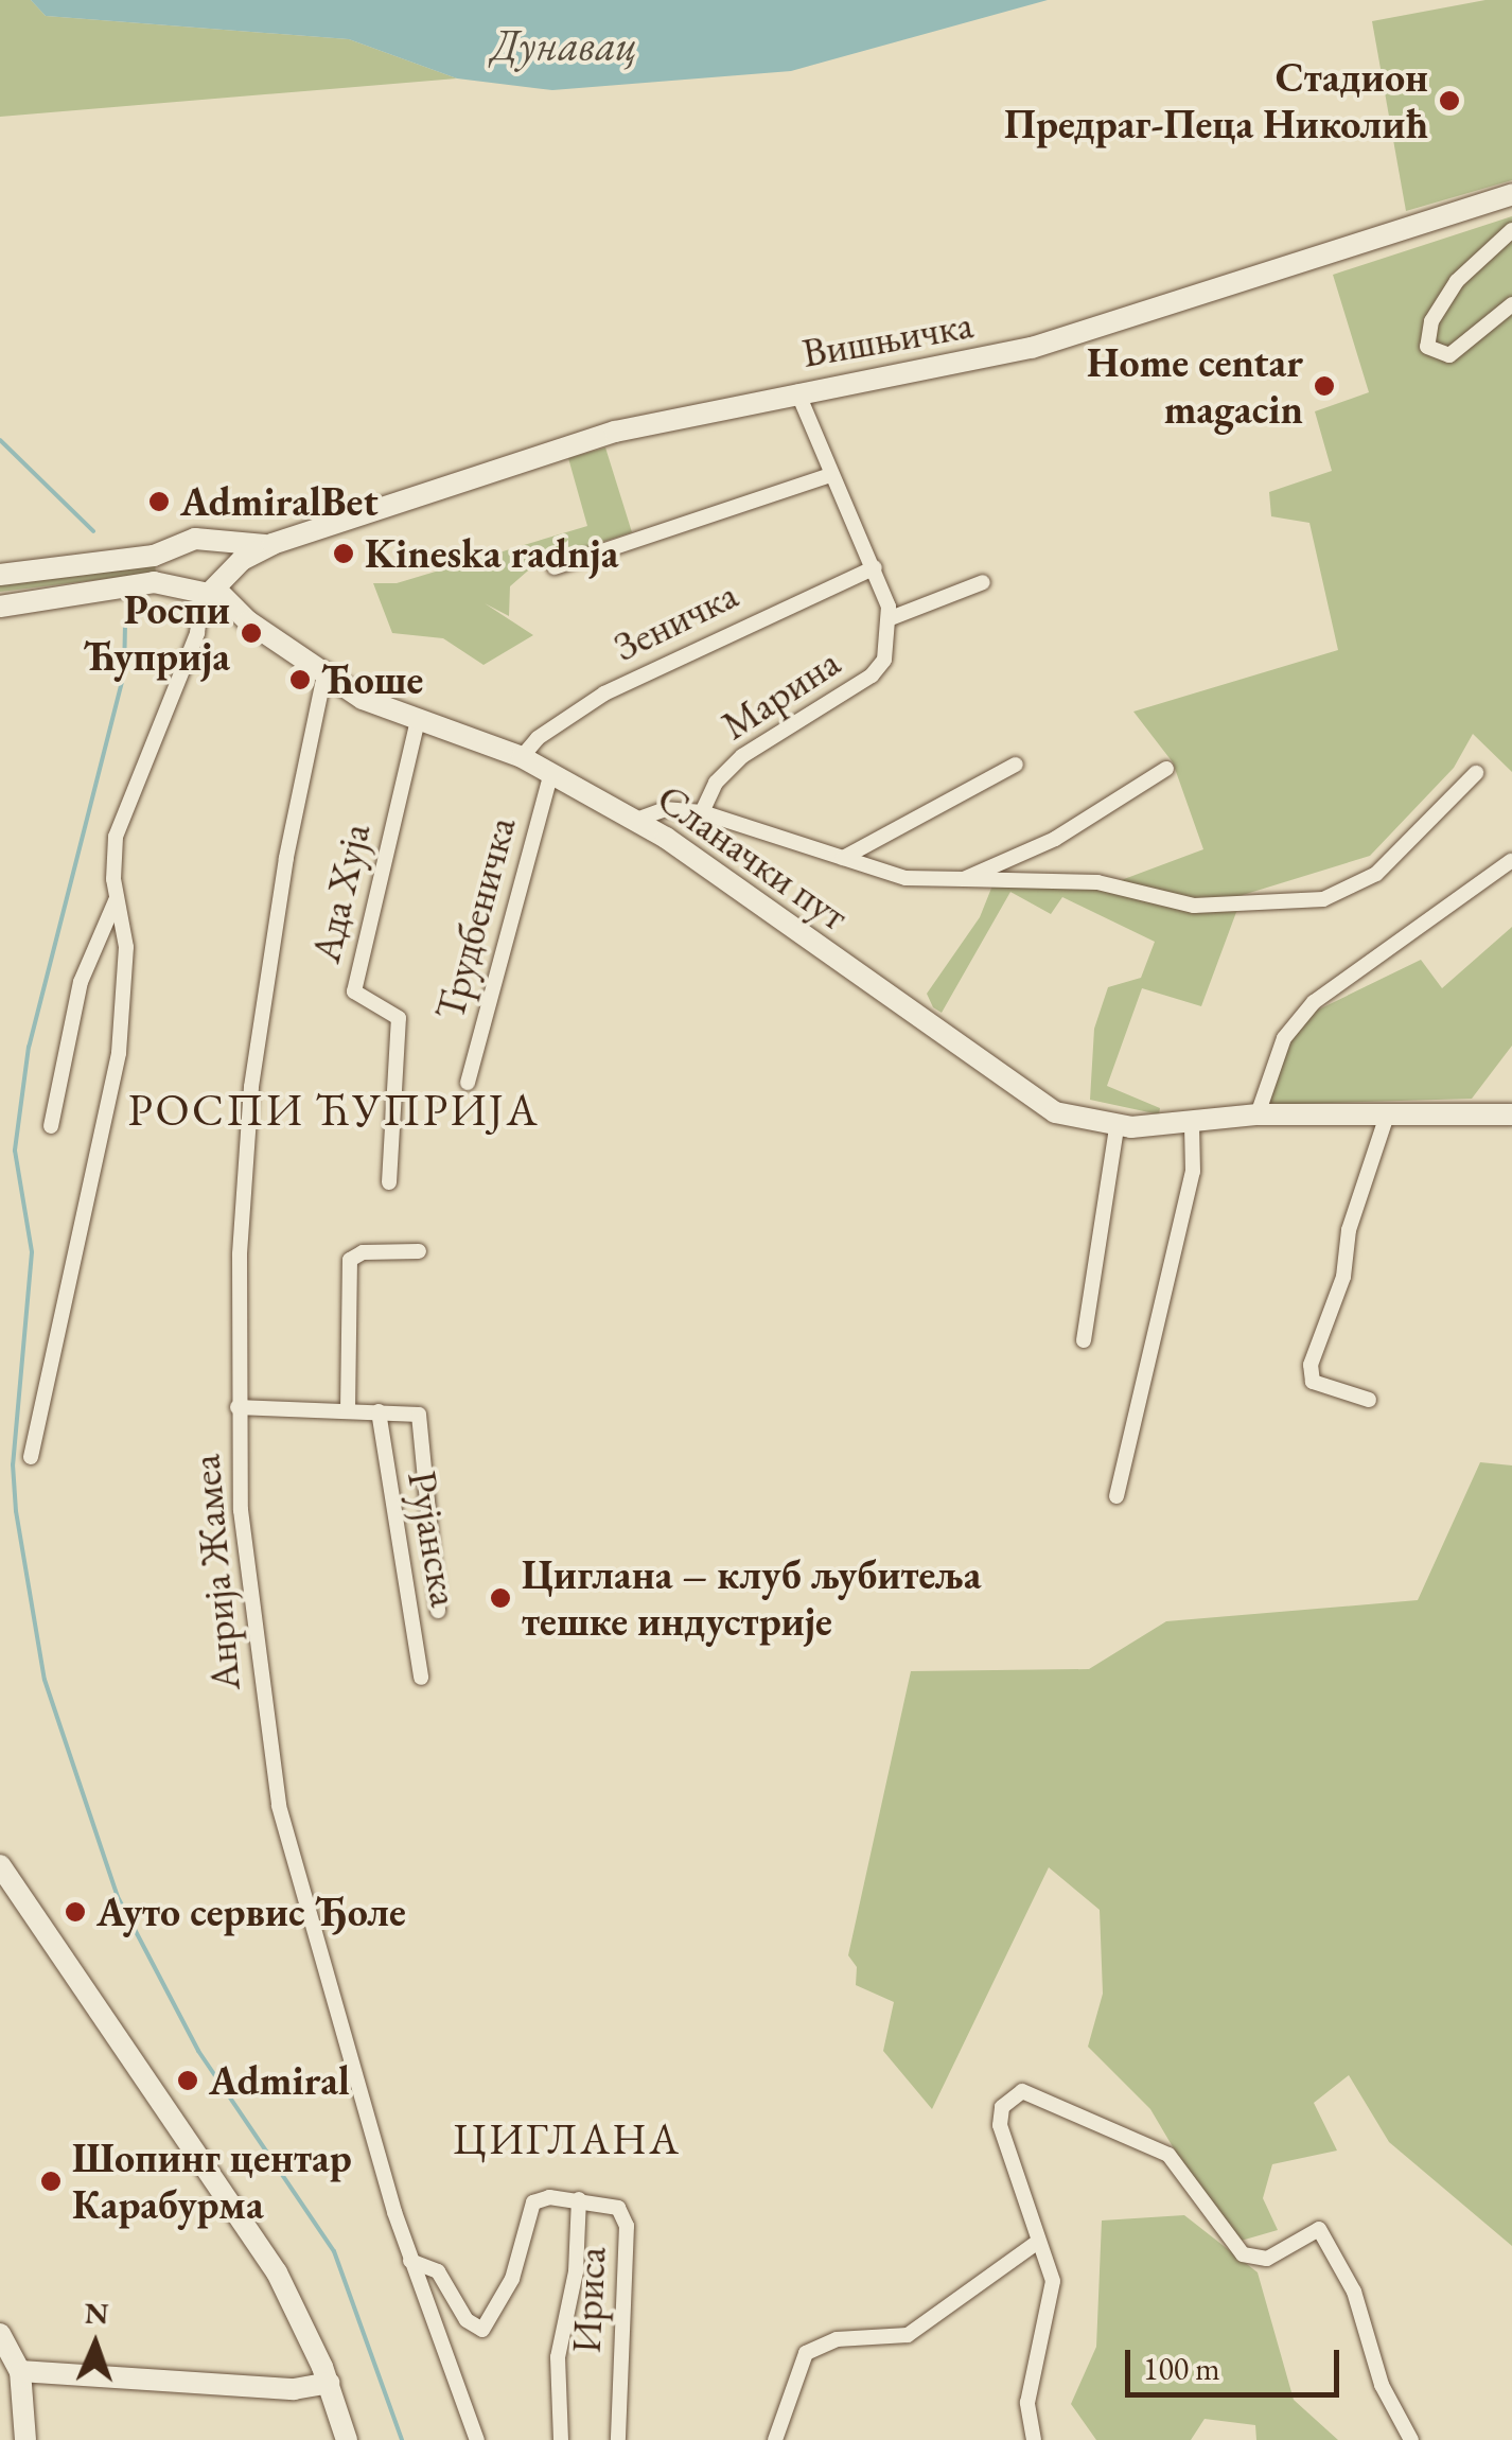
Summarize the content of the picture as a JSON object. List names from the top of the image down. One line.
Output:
{"streets":{"street":["Вишњичка","Зеничка","Марина","Сланачки пут","Ада Хуја","Трудбеничка","Рујанска","Анрија Жамеа","Ириса"]},"crossings":[["Вишњичка","Сланачки пут"],["Зеничка","Сланачки пут"],["Сланачки пут","Ада Хуја"],["Сланачки пут","Трудбеничка"],["Сланачки пут","Анрија Жамеа"]],"districts":["РОСПИ ЋУПРИЈА","ЦИГЛАНА"],"water":["Дунавац"],"places":["Стадион Предраг-Пеца Николић","Home centar magacin","AdmiralBet","Kineska radnja","Роспи Ћуприја","Ћоше","Циглана – клуб љубитеља тешке индустрије","Ауто сервис Ђоле","Admiral","Шопинг центар Карабурма"],"scale_bar":"100 m","north":"top"}
